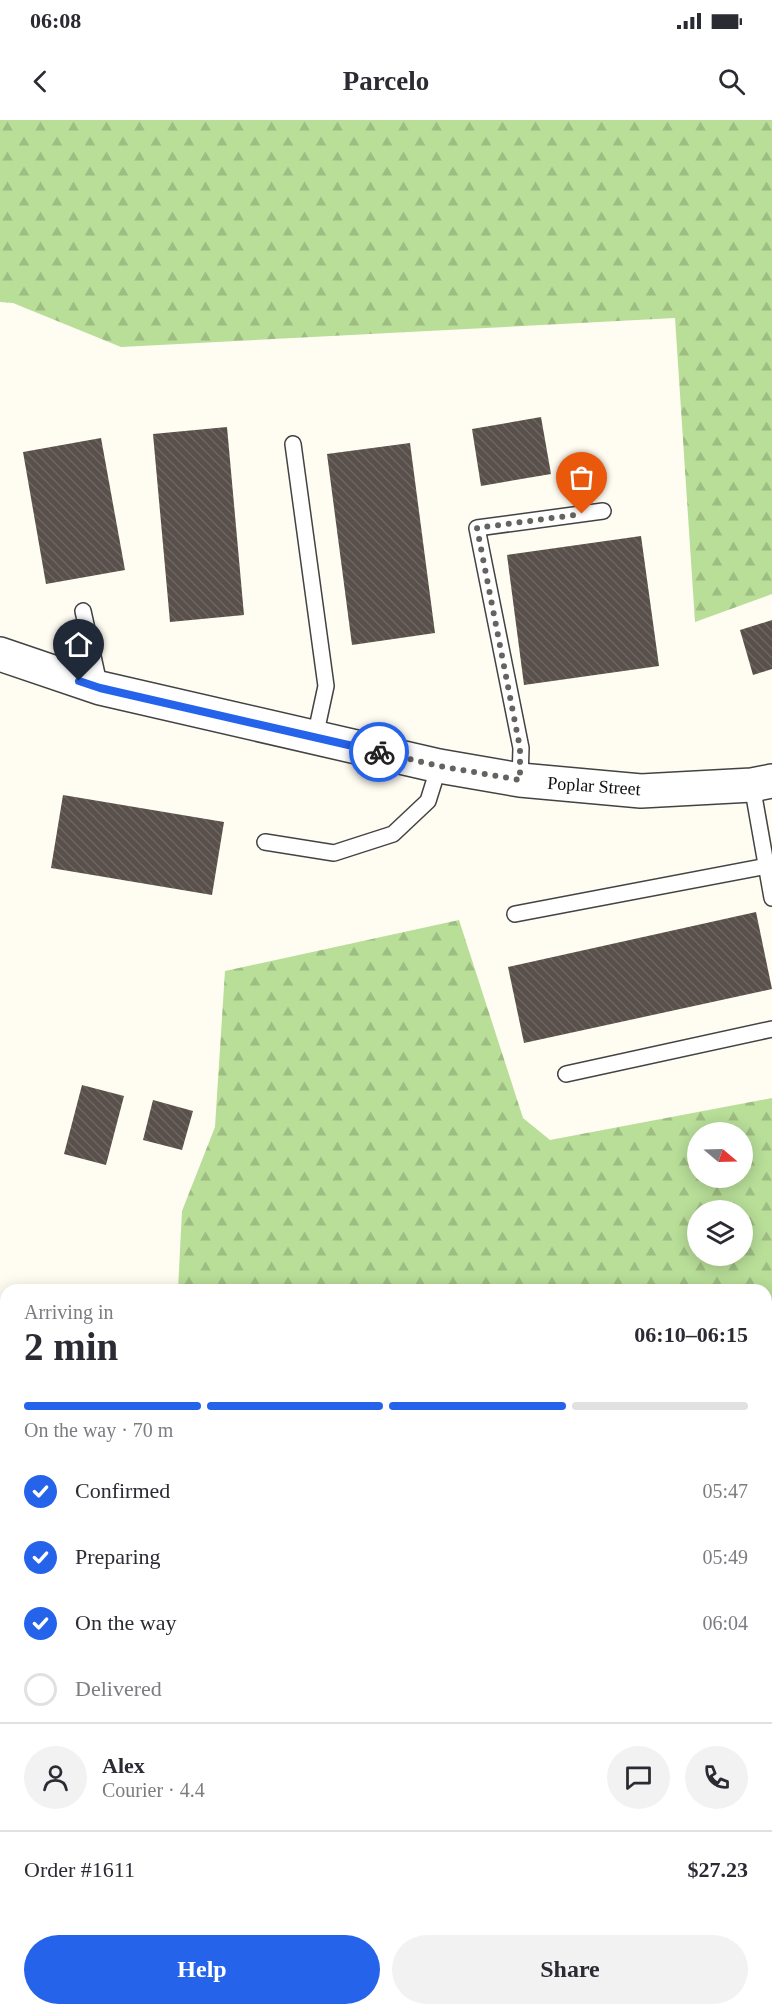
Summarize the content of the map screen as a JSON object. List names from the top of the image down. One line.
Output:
{"streets":{"street":["Poplar Street"]},"north":"right","page":{"status":"06:08","header":"Parcelo","heading":["2 min","Arriving in","06:10–06:15"],"panel":["Alex","Courier · 4.4","Order #1611","$27.23"],"bar":"On the way · 70 m","list":[["Confirmed","05:47"],["Preparing","05:49"],["On the way","06:04"],"Delivered"],"buttons":["Help","Share"]}}
